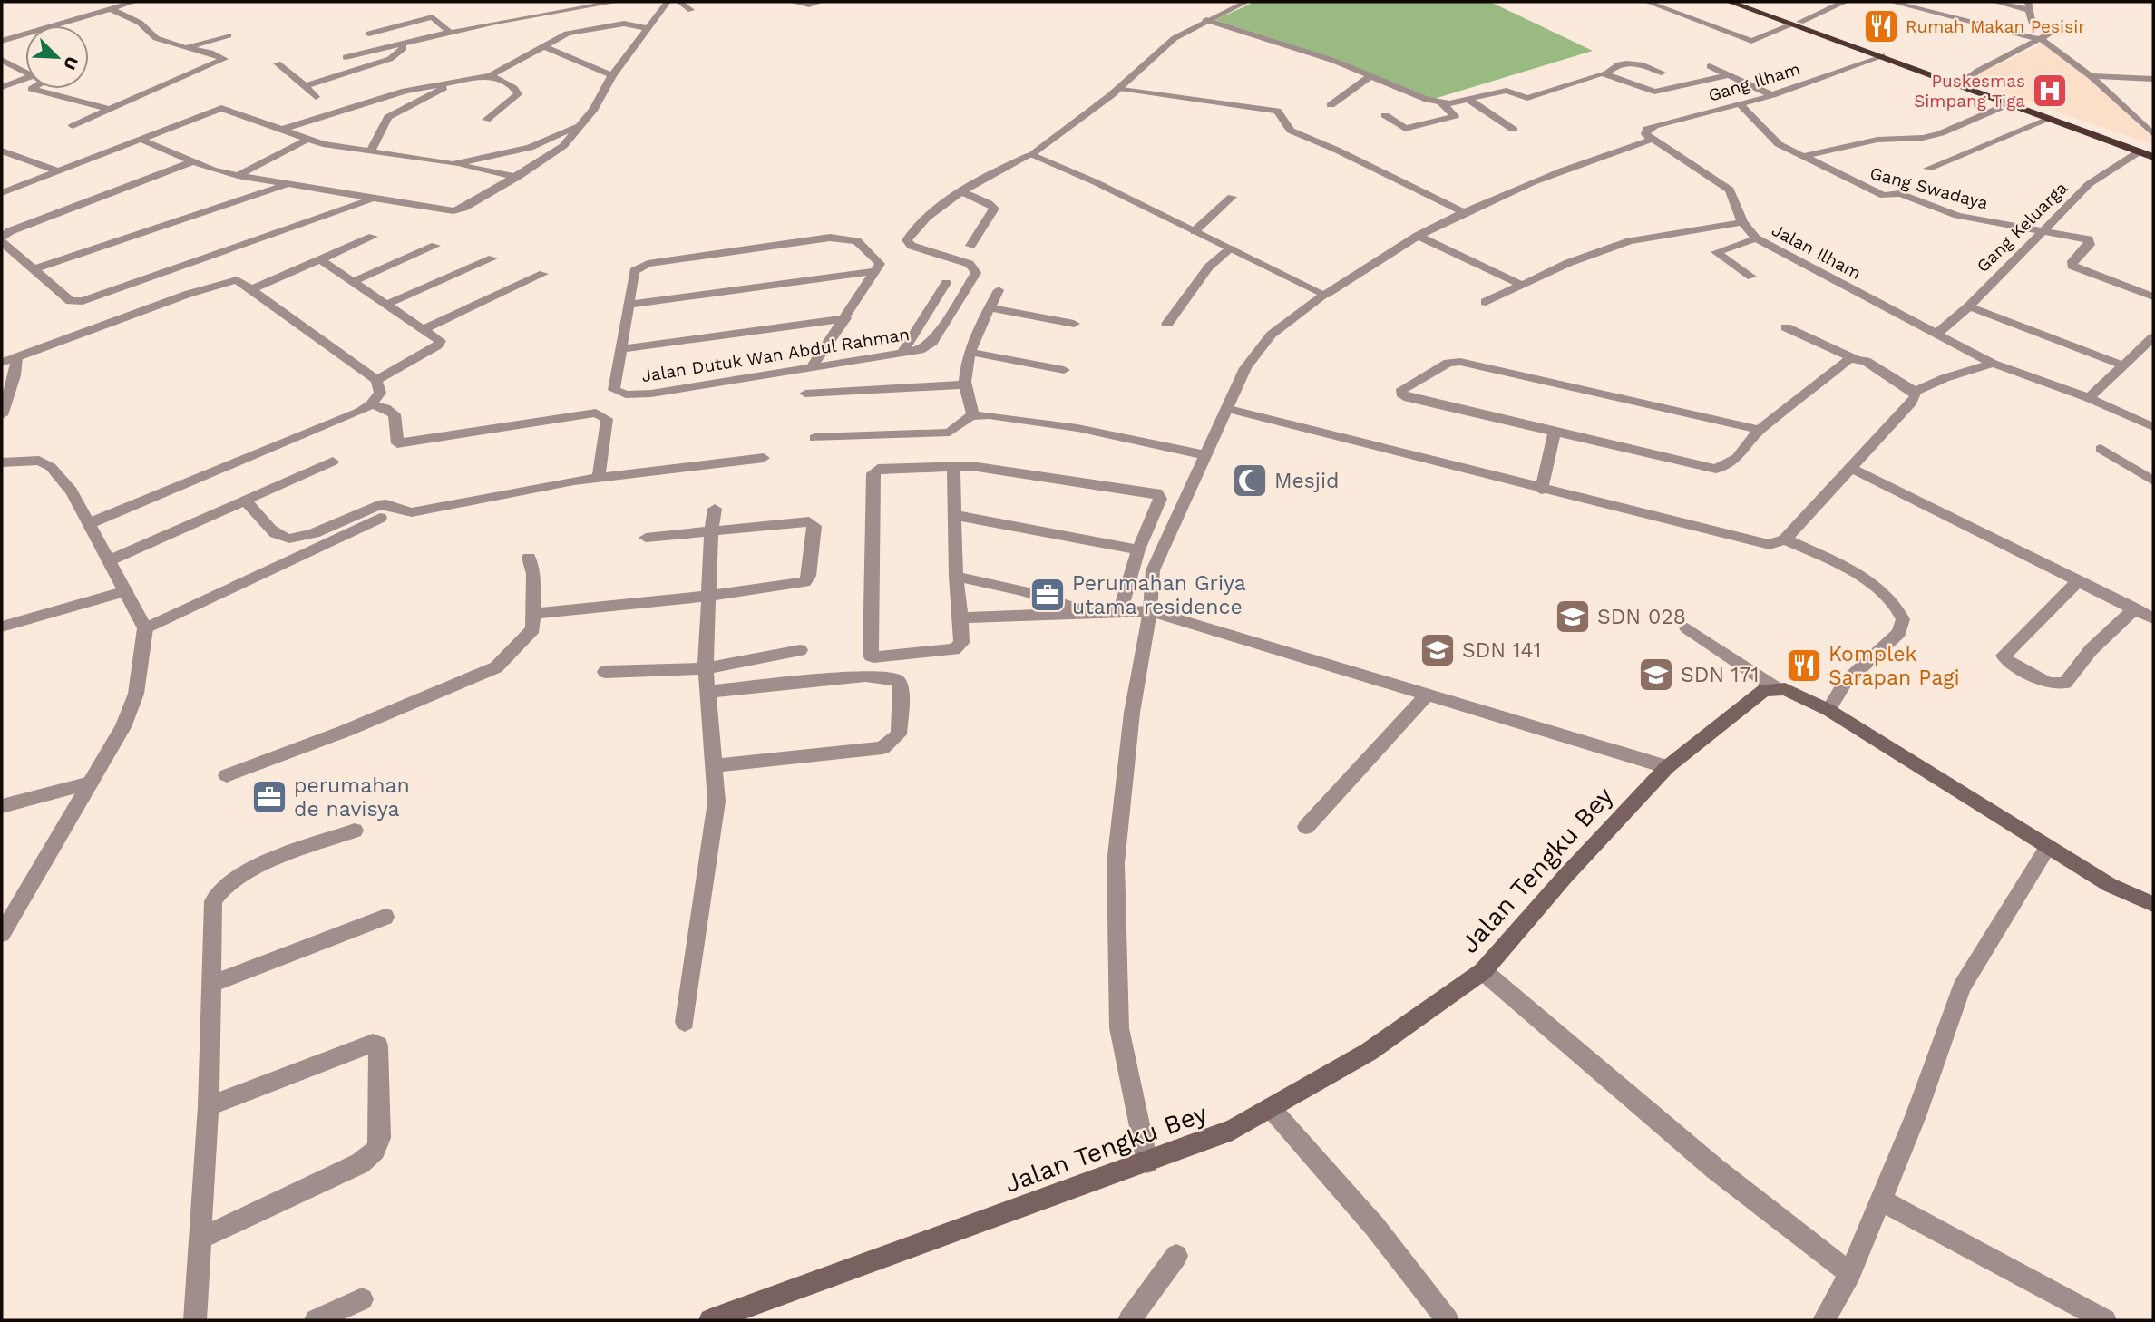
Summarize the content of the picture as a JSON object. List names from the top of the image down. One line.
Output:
{"streets":{"main road":["Jalan Tengku Bey"],"street":["Gang Ilham","Gang Swadaya","Gang Keluarga","Jalan Ilham","Jalan Dutuk Wan Abdul Rahman"]},"crossings":[["Gang Ilham","Gang Swadaya"],["Gang Ilham","Jalan Ilham"],["Gang Swadaya","Gang Keluarga"],["Gang Keluarga","Jalan Ilham"]],"places":{"restaurant":["Rumah Makan Pesisir","Komplek Sarapan Pagi"],"hospital":["Puskesmas Simpang Tiga"],"mosque":["Mesjid"],"office":["Perumahan Griya utama residence","perumahan de navisya"],"school or university":["SDN 028","SDN 141","SDN 171"]},"north":"bottom right"}
